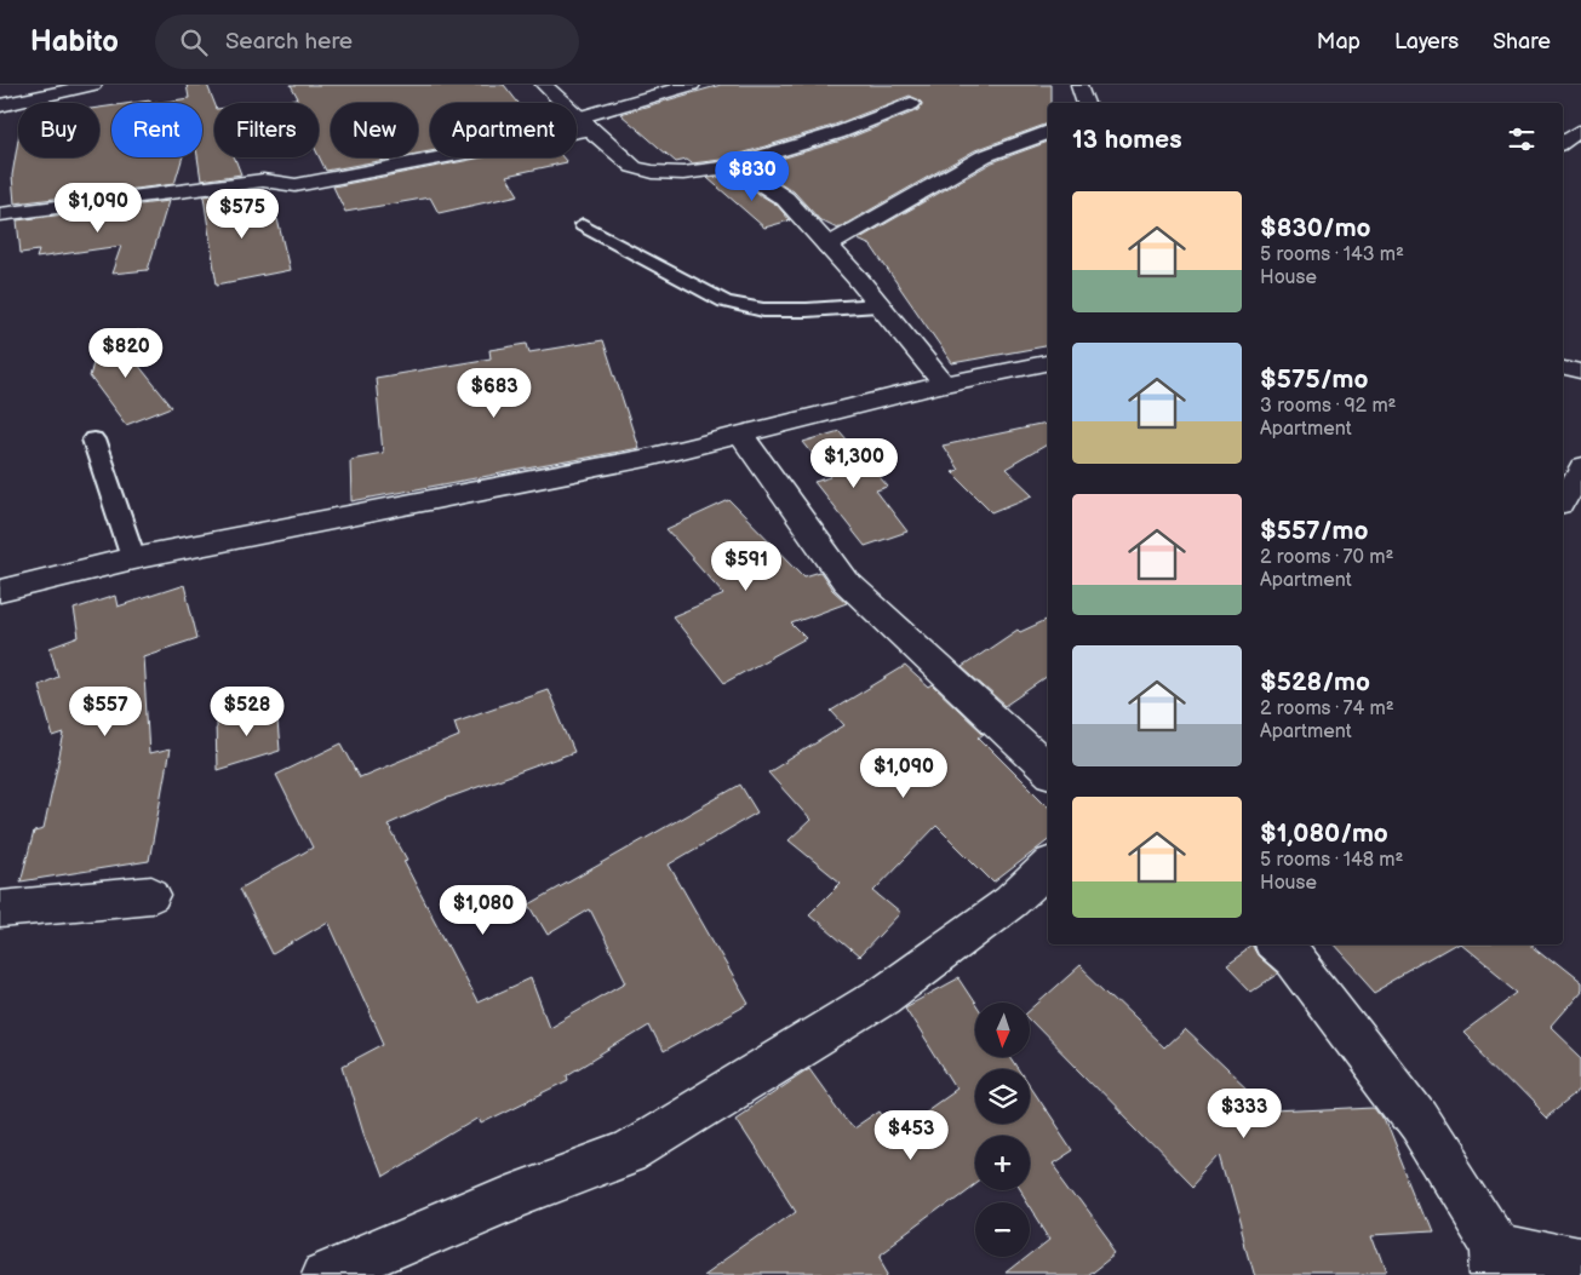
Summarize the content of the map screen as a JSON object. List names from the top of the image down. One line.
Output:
{"north":"bottom","page":{"header":"Habito","search":"Search here","nav":["Map","Layers","Share"],"chip":["Buy","Rent","Filters","New","Apartment"],"heading":"13 homes","price":["$830","$1,090","$575","$820","$683","$1,300","$591","$557","$528","$1,090","$1,080","$333","$453"],"list":[{"name":"$830/mo","note":"5 rooms · 143 m² · House"},{"name":"$575/mo","note":"3 rooms · 92 m² · Apartment"},{"name":"$557/mo","note":"2 rooms · 70 m² · Apartment"},{"name":"$528/mo","note":"2 rooms · 74 m² · Apartment"},{"name":"$1,080/mo","note":"5 rooms · 148 m² · House"}],"map_buttons":["+","−"]}}
